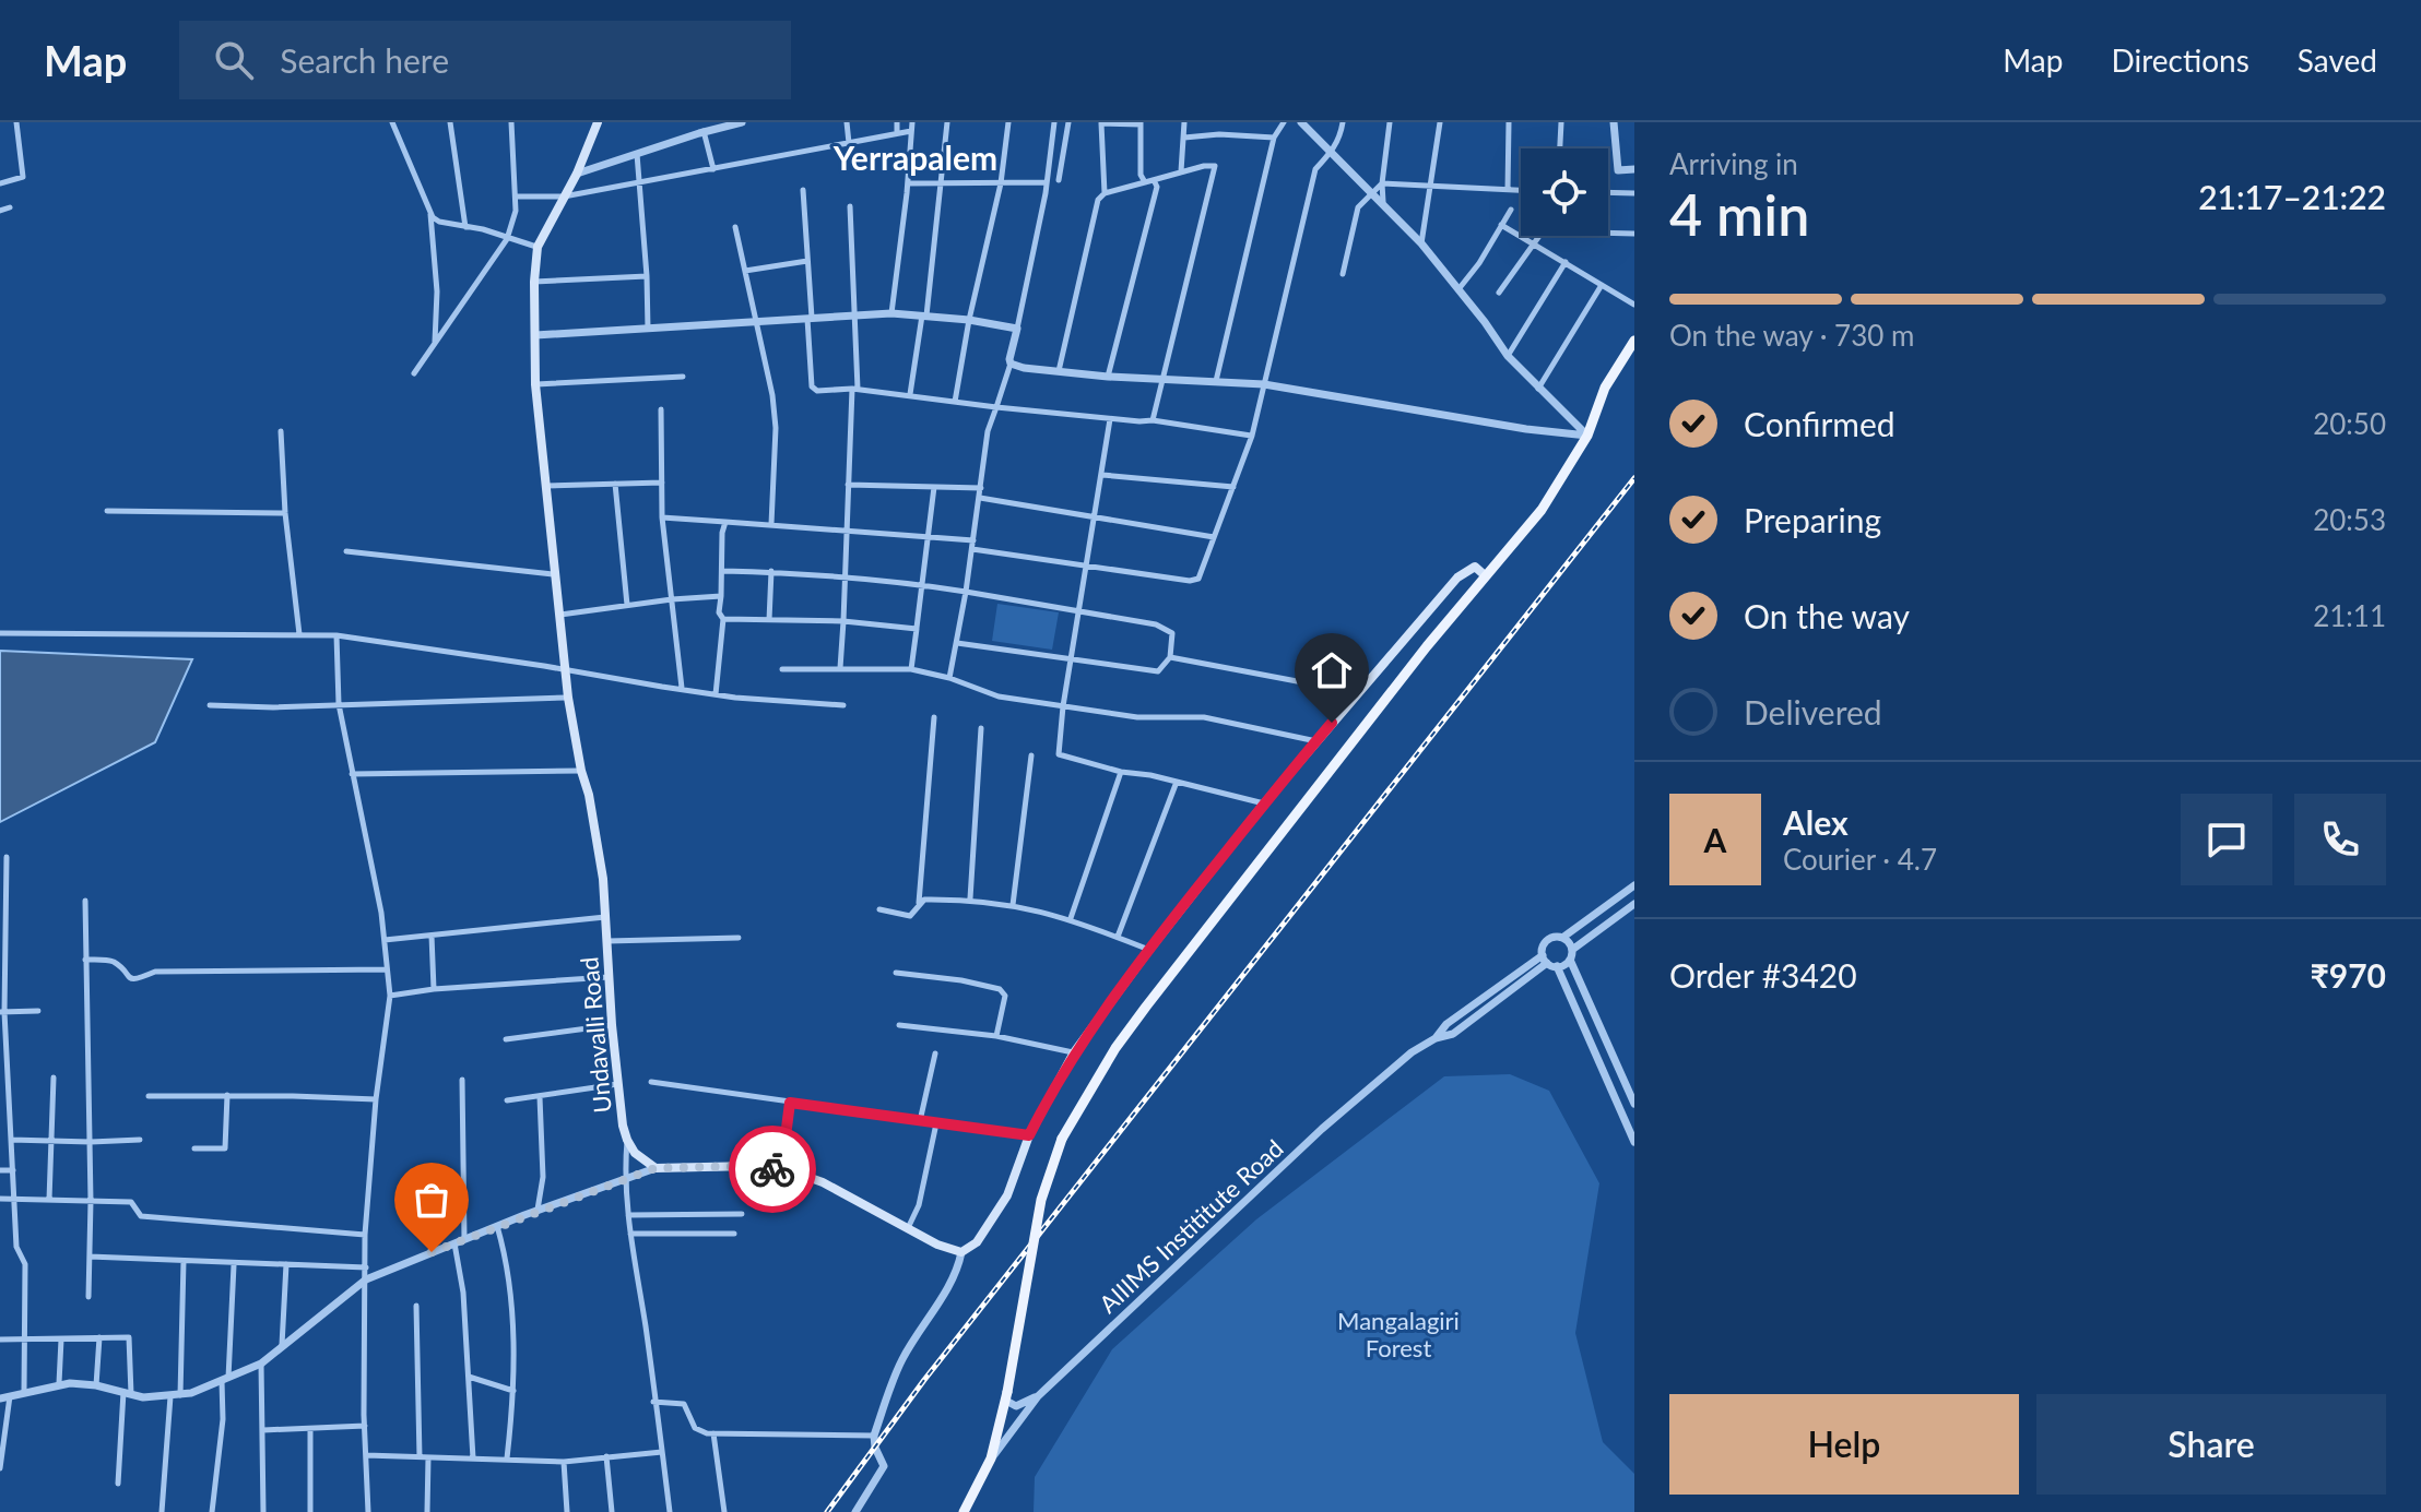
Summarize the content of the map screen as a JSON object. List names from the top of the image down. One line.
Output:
{"streets":{"main road":["Undavalli Road"],"street":["AIIIMS Instititute Road"]},"districts":["Yerrapalem"],"parks":["Mangalagiri Forest"],"page":{"header":"Map","search":"Search here","nav":["Map","Directions","Saved"],"heading":["4 min","Arriving in","21:17–21:22"],"panel":["Alex","Courier · 4.7","Order #3420","₹970"],"bar":"On the way · 730 m","list":[["Confirmed","20:50"],["Preparing","20:53"],["On the way","21:11"],"Delivered"],"round":"A","buttons":["Help","Share"]}}
